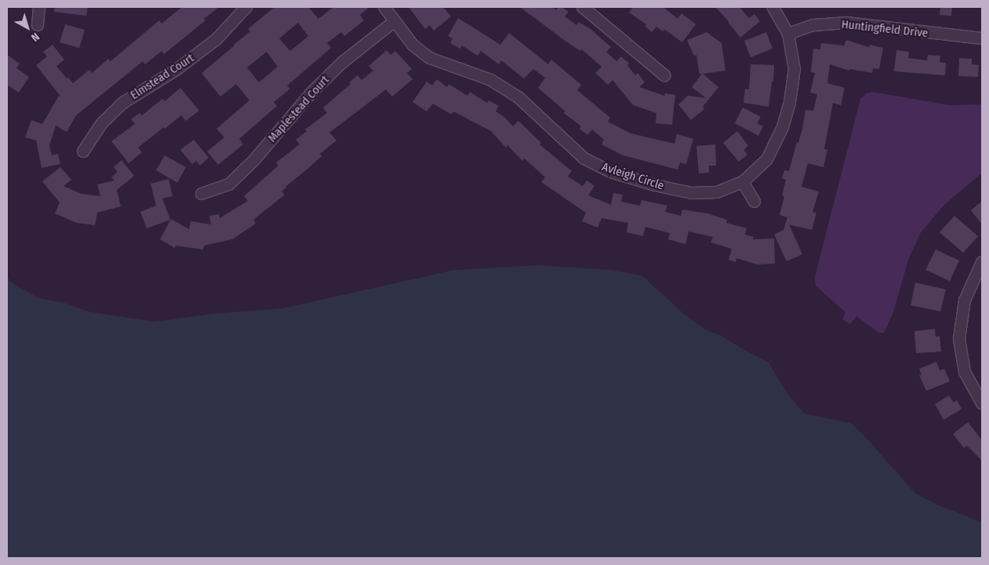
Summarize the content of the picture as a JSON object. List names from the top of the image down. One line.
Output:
{"streets":{"street":["Huntingfield Drive","Elmstead Court","Maplestead Court","Avleigh Circle"]},"crossings":[["Huntingfield Drive","Avleigh Circle"],["Maplestead Court","Avleigh Circle"]],"north":"bottom right"}
